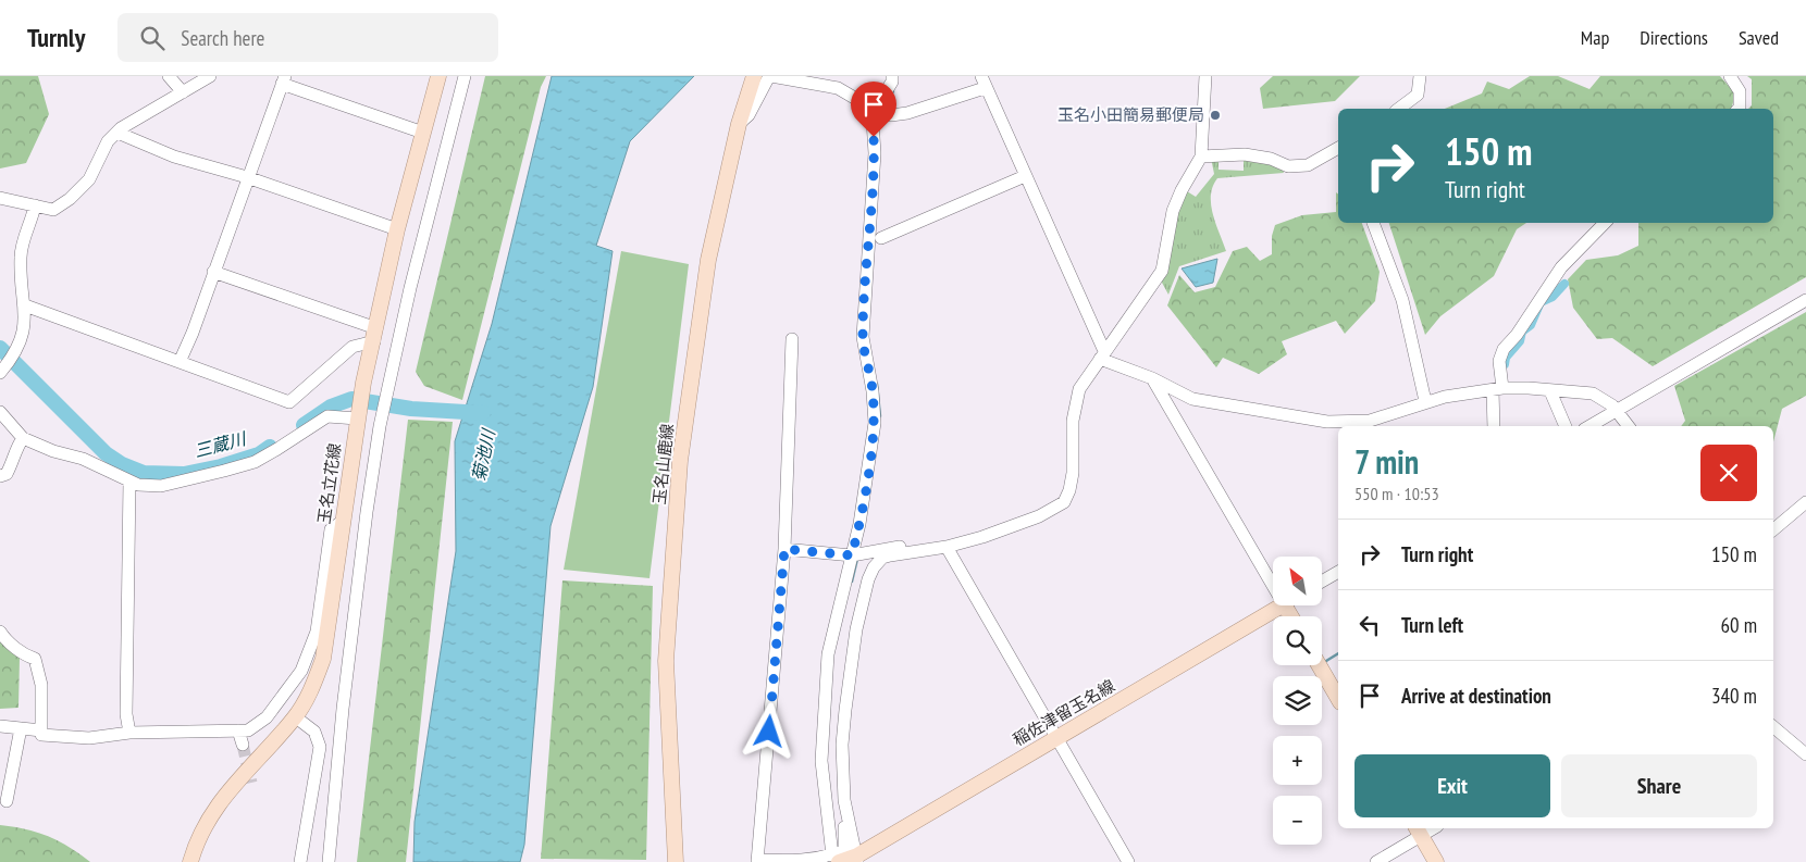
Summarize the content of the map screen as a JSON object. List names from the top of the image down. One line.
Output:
{"streets":{"main road":["玉名山鹿線","玉名立花線","稲佐津留玉名線"]},"water":["三蔵川","菊池川"],"places":["玉名小田簡易郵便局"],"north":"top left","page":{"header":"Turnly","search":"Search here","nav":["Map","Directions","Saved"],"turn":["150 m","Turn right"],"heading":["7 min","550 m · 10:53"],"list":[{"name":"Turn right","value":"150 m"},{"name":"Turn left","value":"60 m"},{"name":"Arrive at destination","value":"340 m"}],"map_buttons":["+","−"],"buttons":["Exit","Share"]}}
